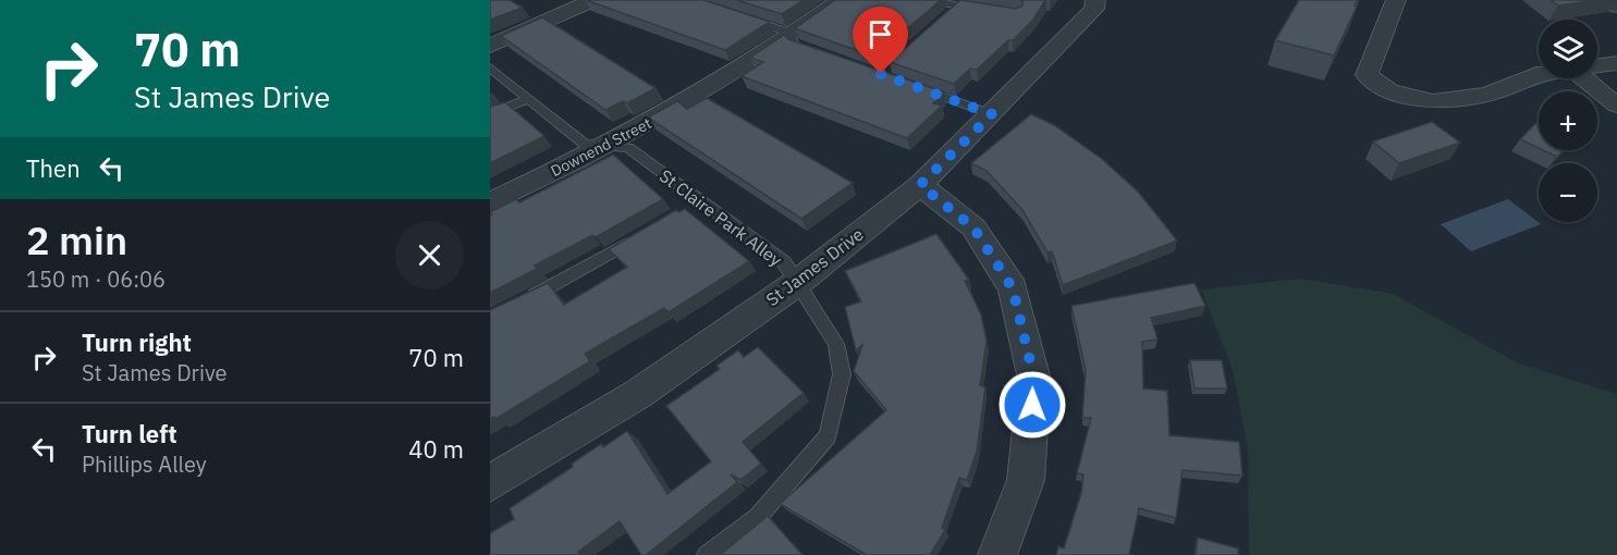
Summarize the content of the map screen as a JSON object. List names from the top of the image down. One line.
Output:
{"streets":{"street":["Downend Street","St James Drive"],"lane":["St Claire Park Alley"]},"crossings":[["Downend Street","St Claire Park Alley"],["St Claire Park Alley","St James Drive"]],"page":{"turn":["70 m","St James Drive"],"map_buttons":["+","−"],"then":"Then","heading":["2 min","150 m · 06:06"],"list":[{"name":"Turn right","note":"St James Drive","value":"70 m"},{"name":"Turn left","note":"Phillips Alley","value":"40 m"}]}}
